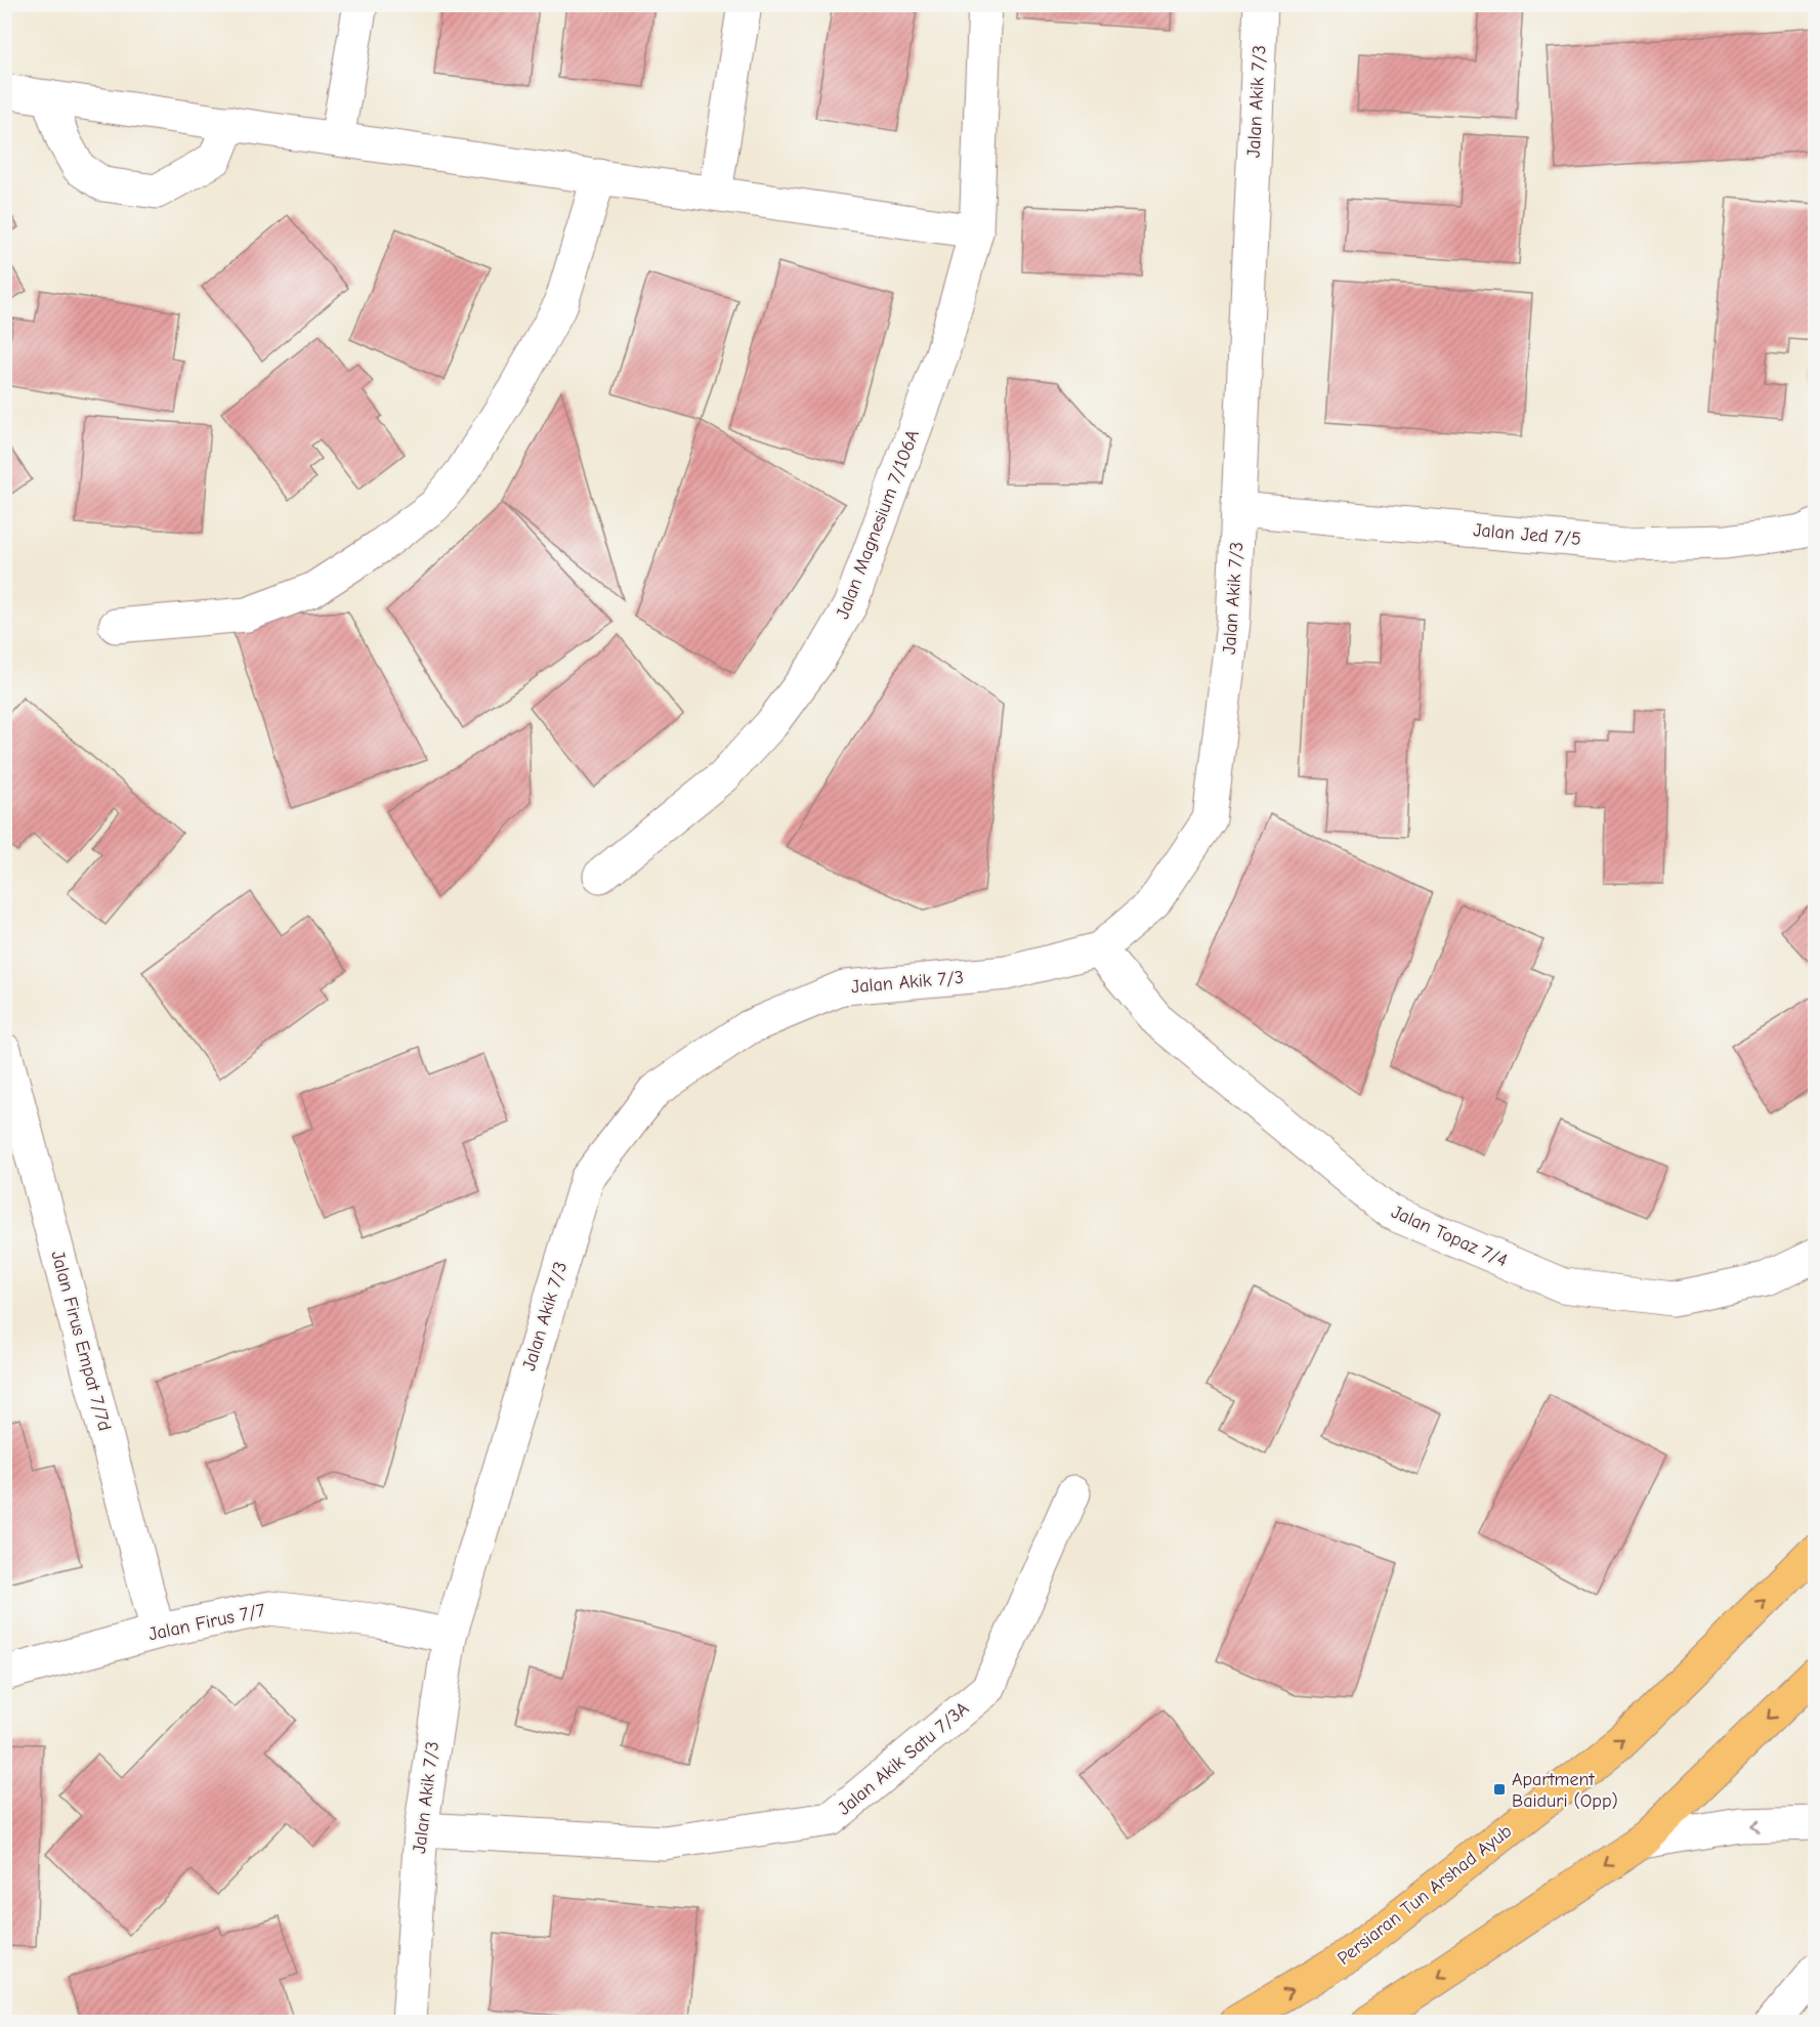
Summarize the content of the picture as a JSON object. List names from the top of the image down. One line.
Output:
{"streets":{"main road":["Persiaran Tun Arshad Ayub"],"street":["Jalan Akik 7/3","Jalan Magnesium 7/106A","Jalan Jed 7/5","Jalan Topaz 7/4","Jalan Firus Empat 7/7d","Jalan Firus 7/7","Jalan Akik Satu 7/3A"]},"crossings":[["Jalan Akik 7/3","Jalan Jed 7/5"],["Jalan Akik 7/3","Jalan Topaz 7/4"],["Jalan Akik 7/3","Jalan Firus 7/7"],["Jalan Akik 7/3","Jalan Akik Satu 7/3A"],["Jalan Firus Empat 7/7d","Jalan Firus 7/7"]],"places":{"transit":["Apartment Baiduri (Opp)"]}}
